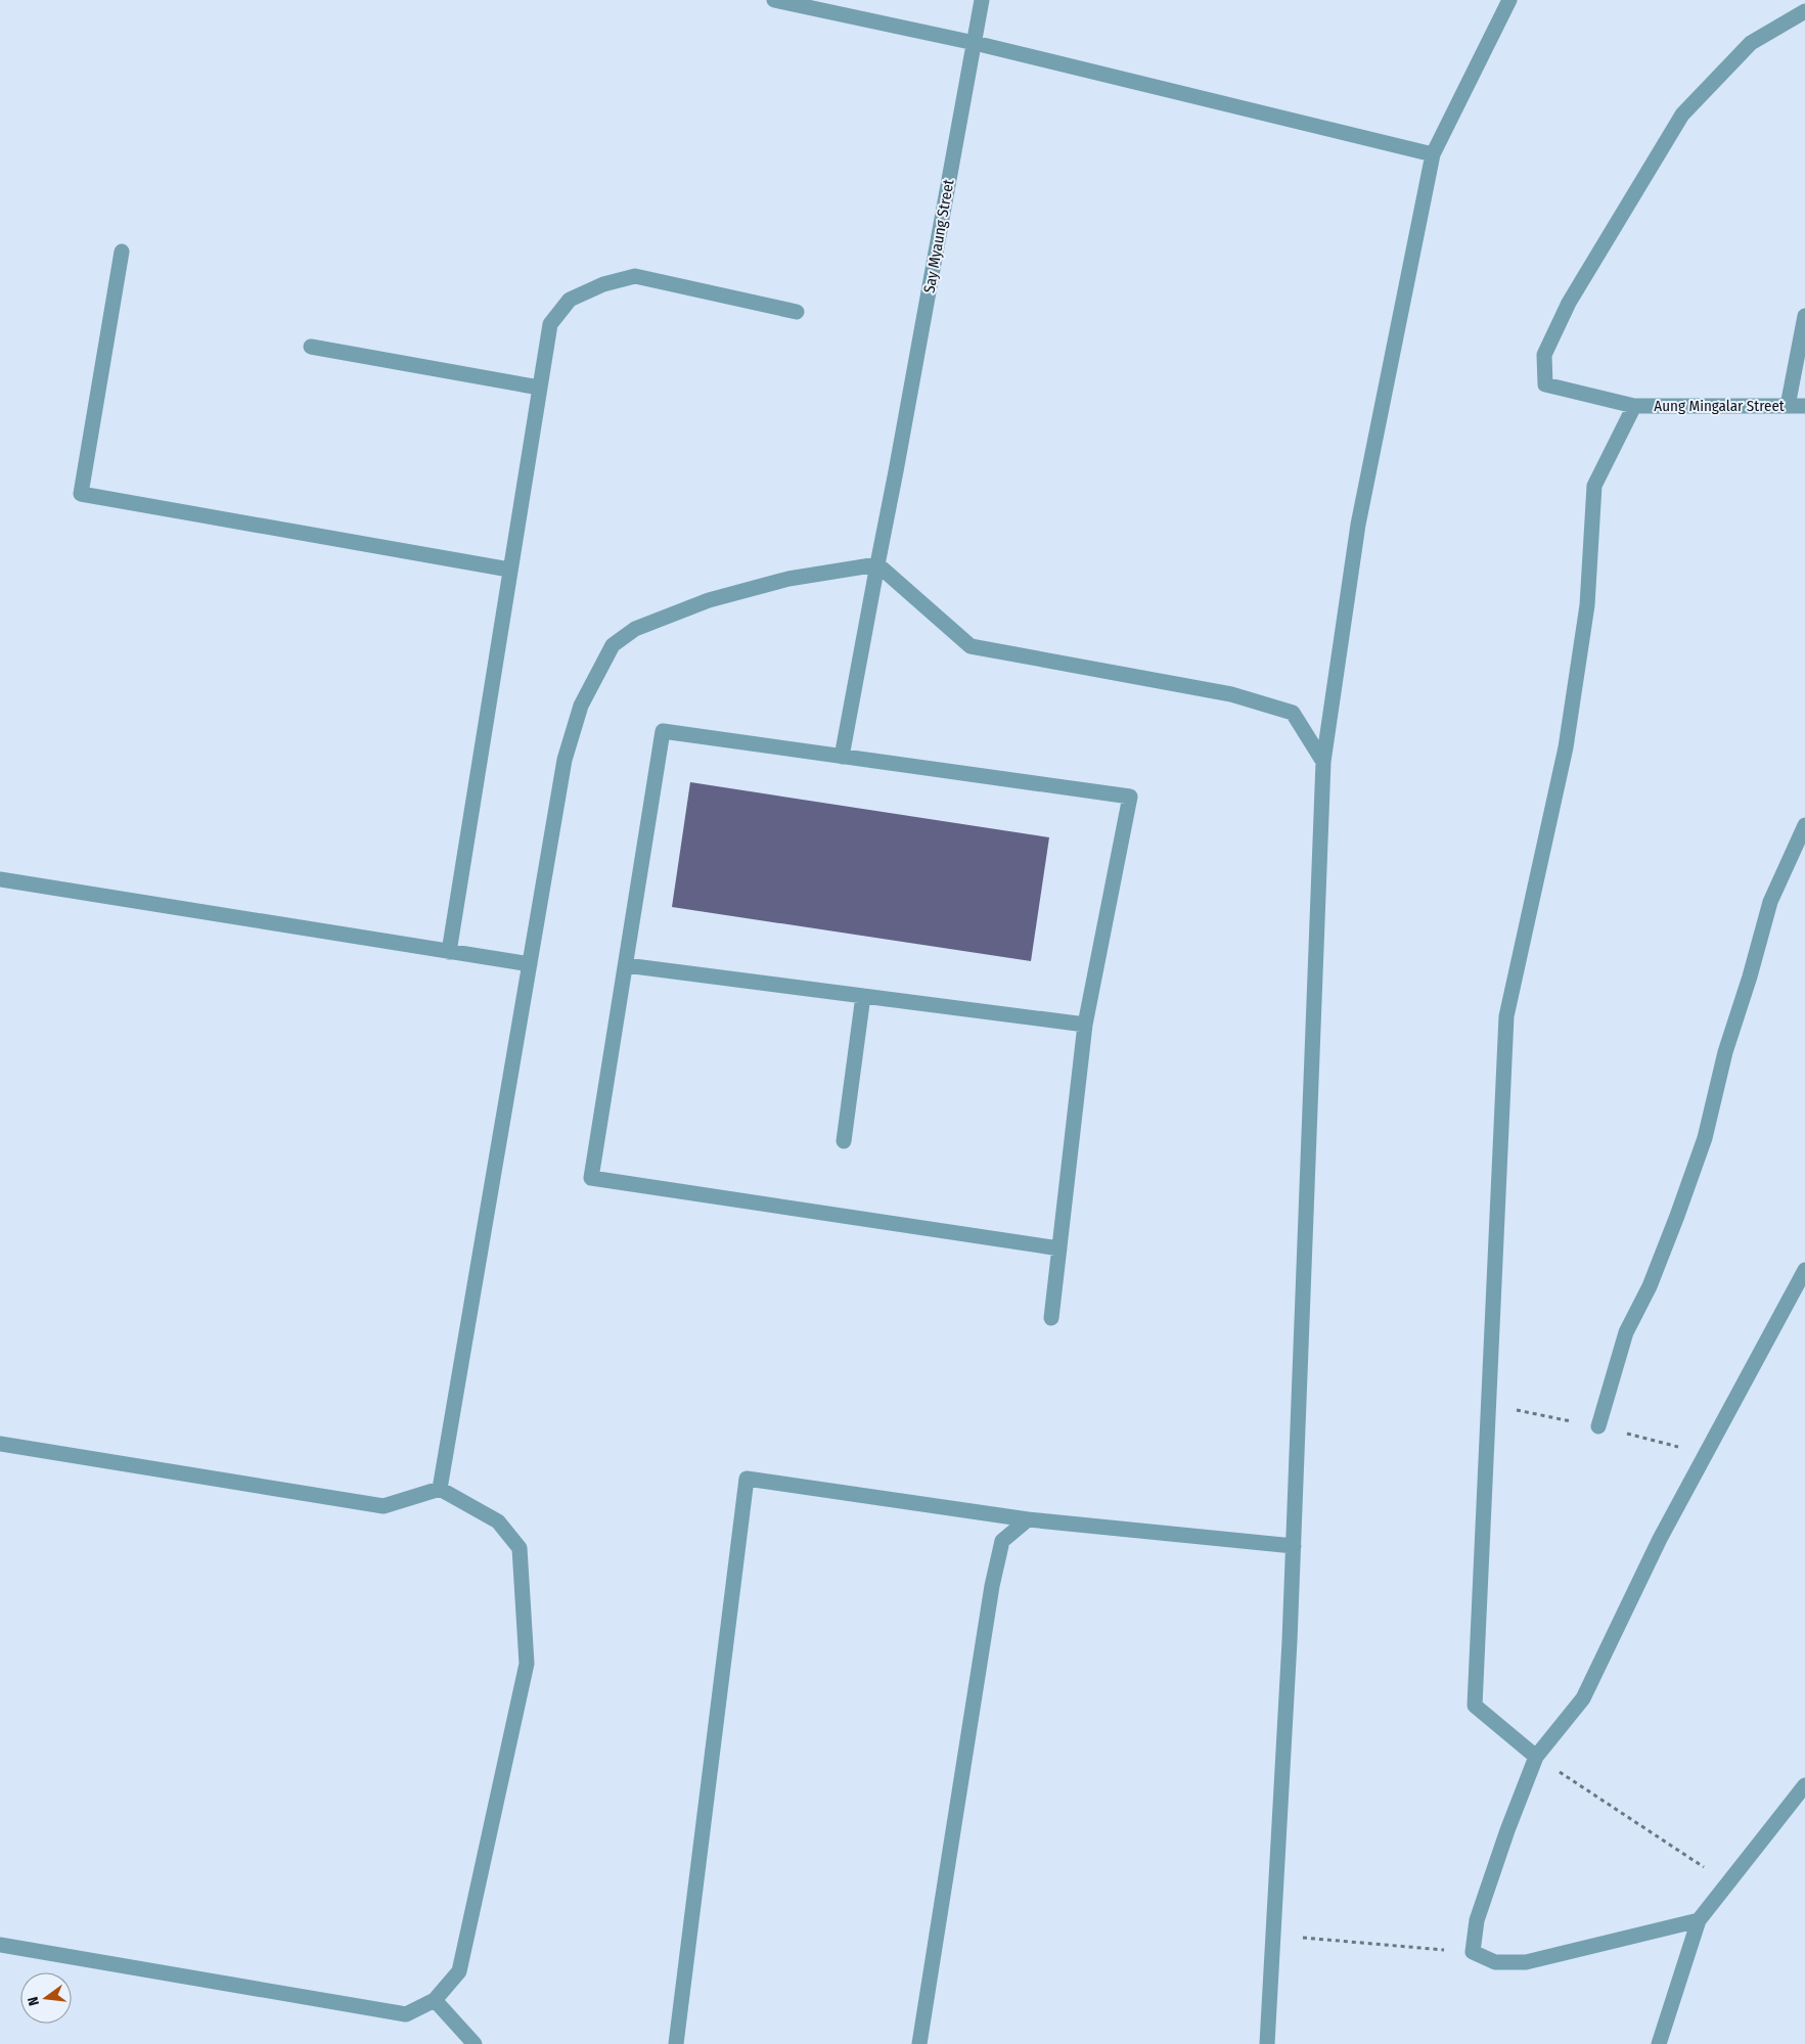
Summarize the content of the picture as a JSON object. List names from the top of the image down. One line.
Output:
{"streets":{"street":["Say Myaung Street","Aung Mingalar Street"]},"north":"left"}
